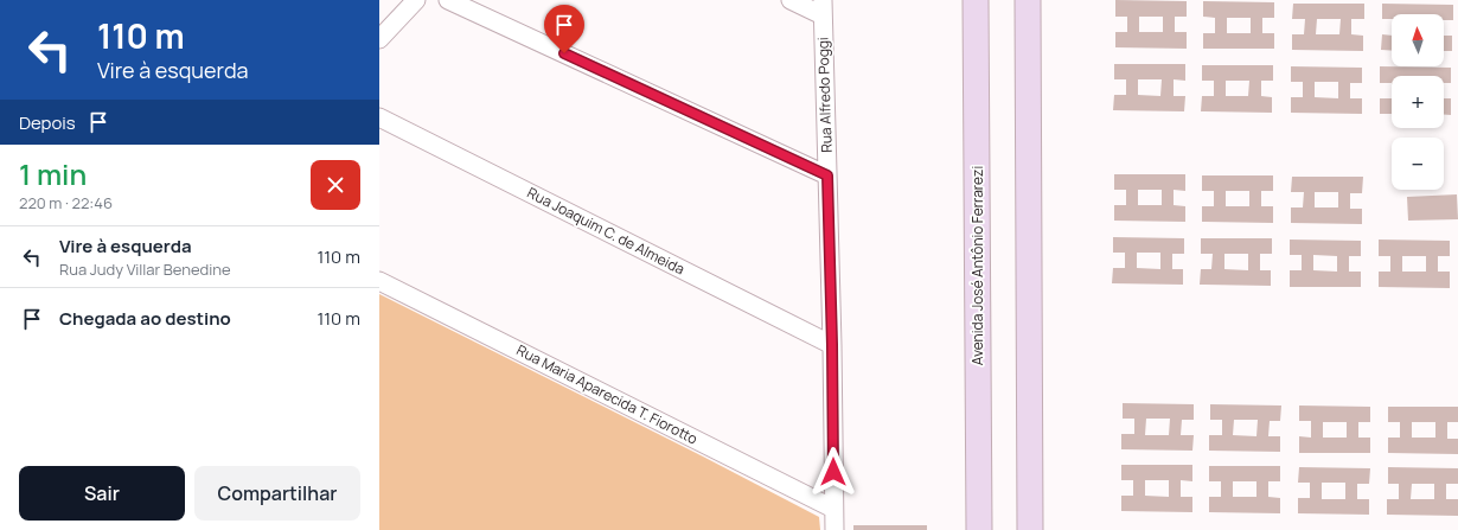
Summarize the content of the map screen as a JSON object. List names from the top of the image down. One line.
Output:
{"streets":{"street":["Rua Alfredo Poggi","Rua Joaquim C. de Almeida","Avenida José Antônio Ferrarezi","Rua Maria Aparecida T. Fiorotto"]},"crossings":[["Rua Alfredo Poggi","Rua Joaquim C. de Almeida"],["Rua Alfredo Poggi","Rua Maria Aparecida T. Fiorotto"]],"north":"top","page":{"turn":["110 m","Vire à esquerda"],"map_buttons":["+","−"],"then":"Depois","heading":["1 min","220 m · 22:46"],"list":[{"name":"Vire à esquerda","note":"Rua Judy Villar Benedine","value":"110 m"},{"name":"Chegada ao destino","value":"110 m"}],"buttons":["Sair","Compartilhar"]}}
